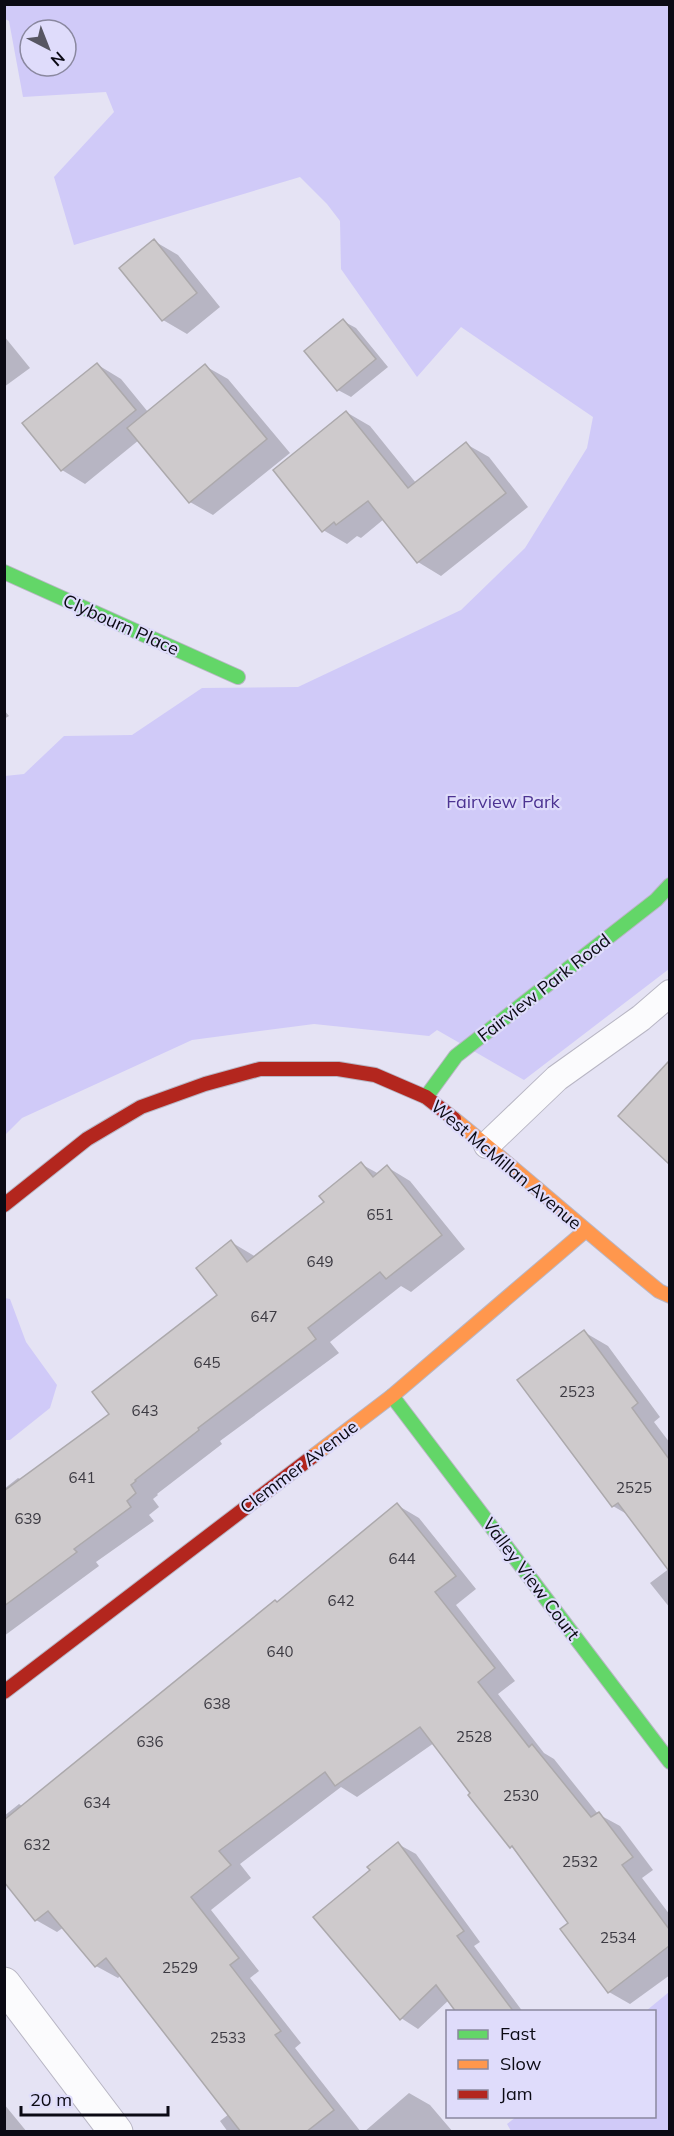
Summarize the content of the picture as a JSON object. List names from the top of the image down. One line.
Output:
{"streets":{"street":["Clybourn Place","Fairview Park Road","West McMillan Avenue","Clemmer Avenue","Valley View Court"]},"crossings":[["Fairview Park Road","West McMillan Avenue"],["West McMillan Avenue","Clemmer Avenue"],["Clemmer Avenue","Valley View Court"]],"parks":["Fairview Park"],"house_numbers":["651","649","647","645","2523","643","641","2525","639","644","642","640","638","2528","636","2530","634","632","2532","2534","2529","2533"],"legend":["Fast","Slow","Jam"],"scale_bar":"20 m","north":"bottom right"}
